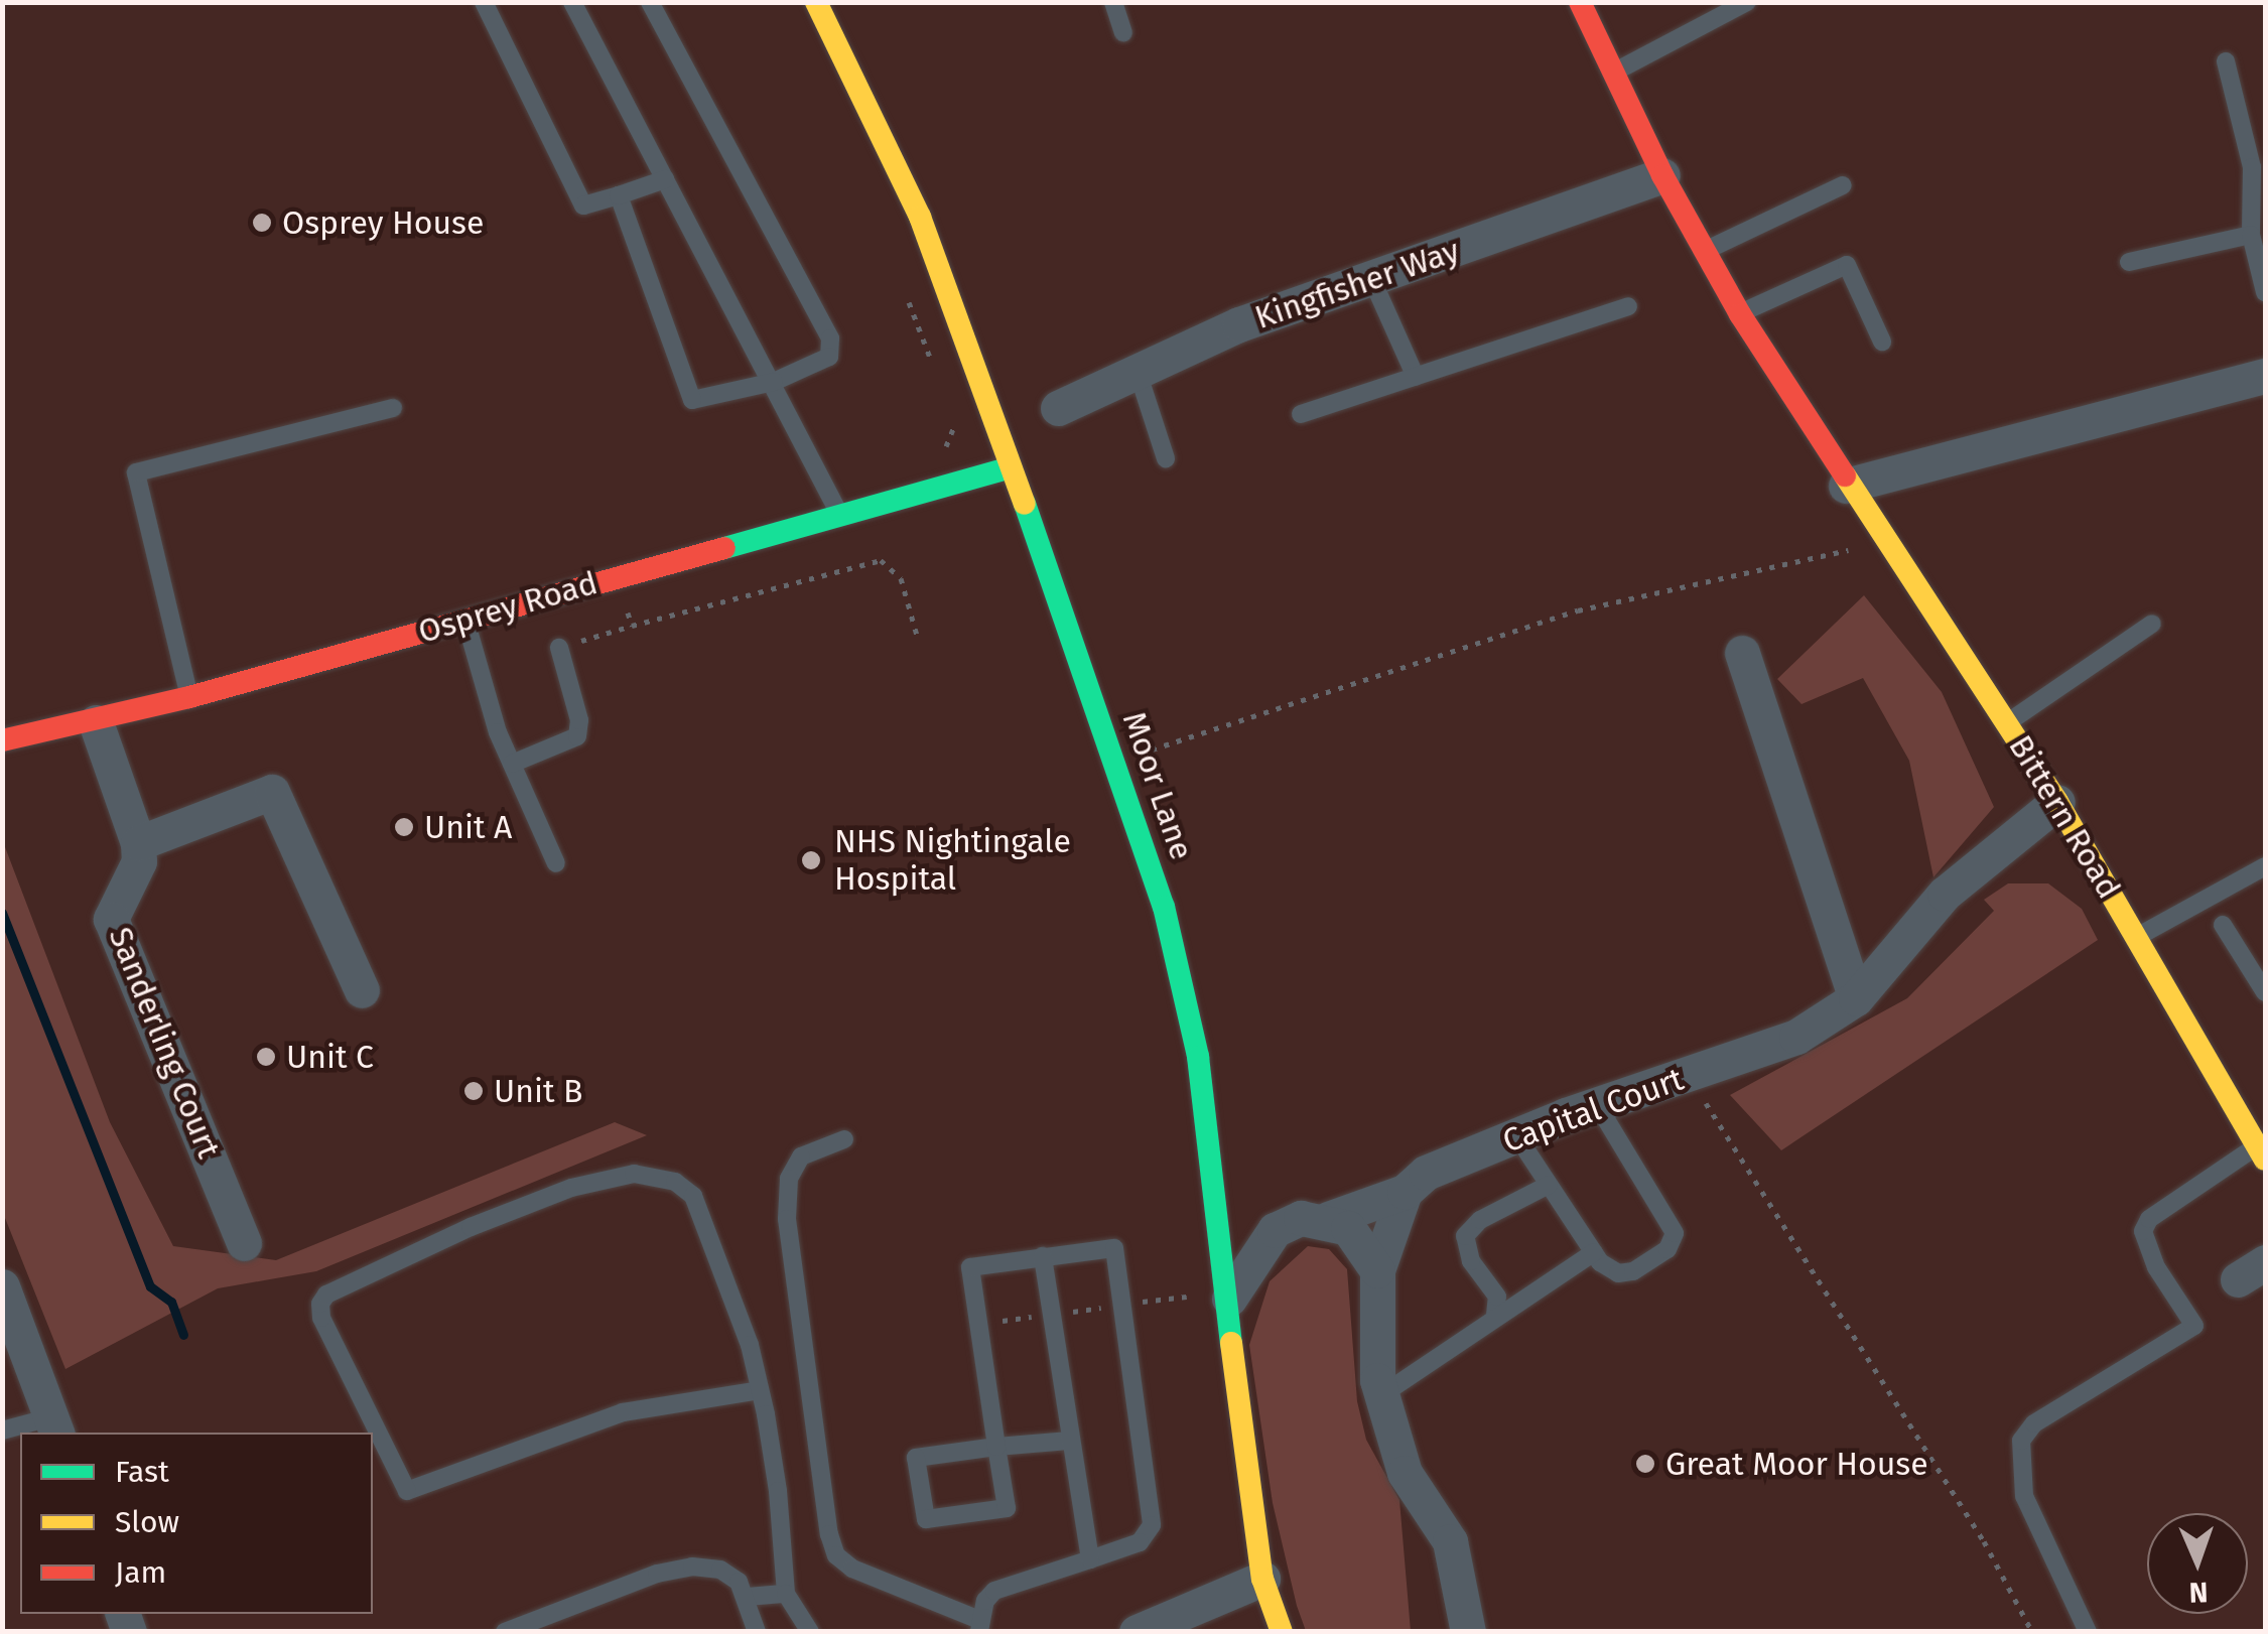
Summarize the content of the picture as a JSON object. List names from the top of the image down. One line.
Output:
{"streets":{"street":["Kingfisher Way","Osprey Road","Moor Lane","Bittern Road","Sanderling Court","Capital Court"]},"crossings":[["Kingfisher Way","Bittern Road"],["Osprey Road","Moor Lane"],["Moor Lane","Capital Court"],["Bittern Road","Capital Court"]],"places":["Osprey House","Unit A","NHS Nightingale Hospital","Unit C","Unit B","Great Moor House"],"legend":["Fast","Slow","Jam"],"north":"bottom"}
